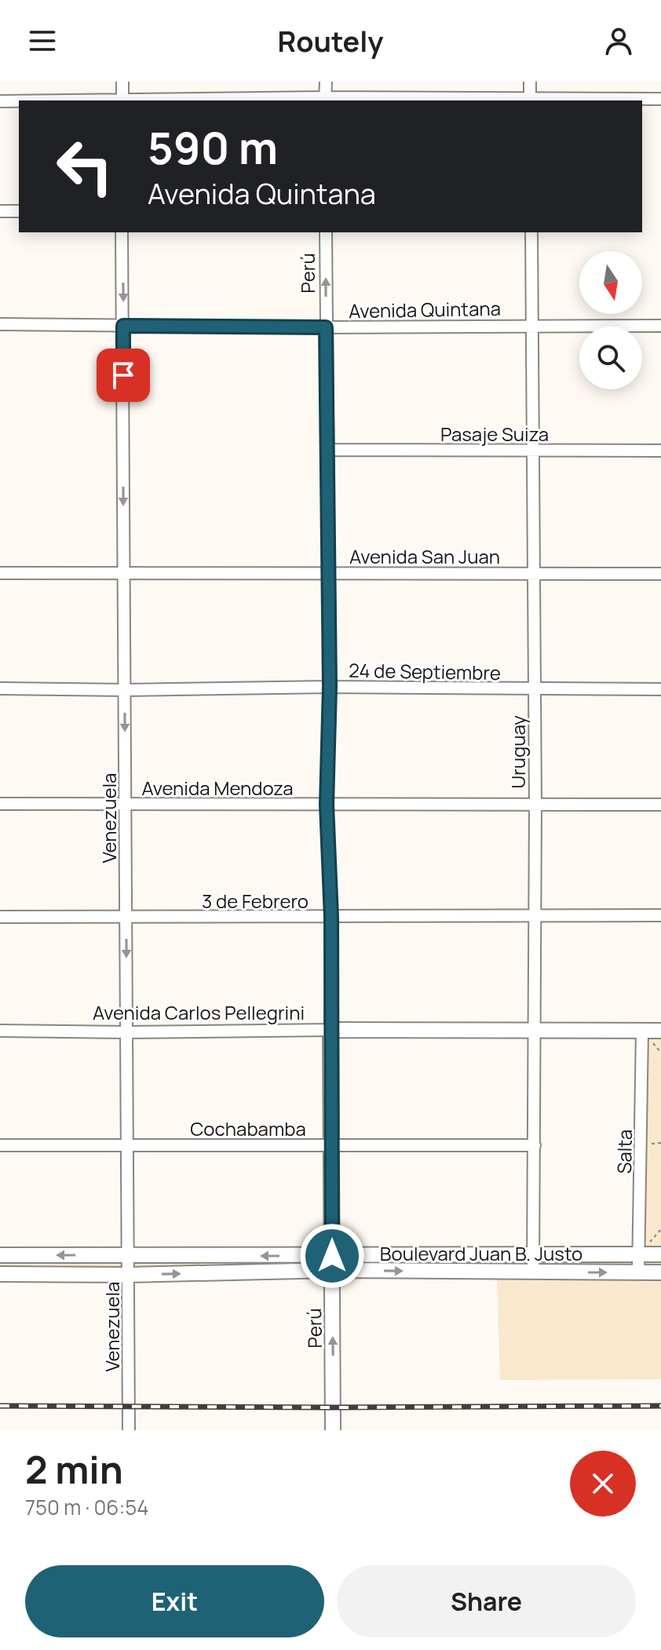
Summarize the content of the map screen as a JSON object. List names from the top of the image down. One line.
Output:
{"streets":{"street":["Perú","Avenida Quintana","Pasaje Suiza","Avenida San Juan","24 de Septiembre","Uruguay","Avenida Mendoza","Venezuela","3 de Febrero","Avenida Carlos Pellegrini","Cochabamba","Salta","Boulevard Juan B. Justo"]},"crossings":[["Perú","Avenida Quintana"],["Perú","Pasaje Suiza"],["Perú","Avenida San Juan"],["Perú","24 de Septiembre"],["Perú","Avenida Mendoza"],["Perú","3 de Febrero"],["Perú","Avenida Carlos Pellegrini"],["Perú","Cochabamba"],["Perú","Boulevard Juan B. Justo"],["Avenida Quintana","Uruguay"],["Avenida Quintana","Venezuela"],["Pasaje Suiza","Uruguay"],["Avenida San Juan","Uruguay"],["Avenida San Juan","Venezuela"],["24 de Septiembre","Uruguay"],["24 de Septiembre","Venezuela"],["Uruguay","Avenida Mendoza"],["Uruguay","3 de Febrero"],["Uruguay","Avenida Carlos Pellegrini"],["Uruguay","Cochabamba"],["Uruguay","Boulevard Juan B. Justo"],["Avenida Mendoza","Venezuela"],["Venezuela","3 de Febrero"],["Venezuela","Avenida Carlos Pellegrini"],["Venezuela","Cochabamba"],["Venezuela","Boulevard Juan B. Justo"],["Avenida Carlos Pellegrini","Salta"],["Salta","Boulevard Juan B. Justo"]],"one_way":["Venezuela"],"north":"bottom","page":{"header":"Routely","turn":["590 m","Avenida Quintana"],"heading":["2 min","750 m · 06:54"],"buttons":["Exit","Share"]}}
